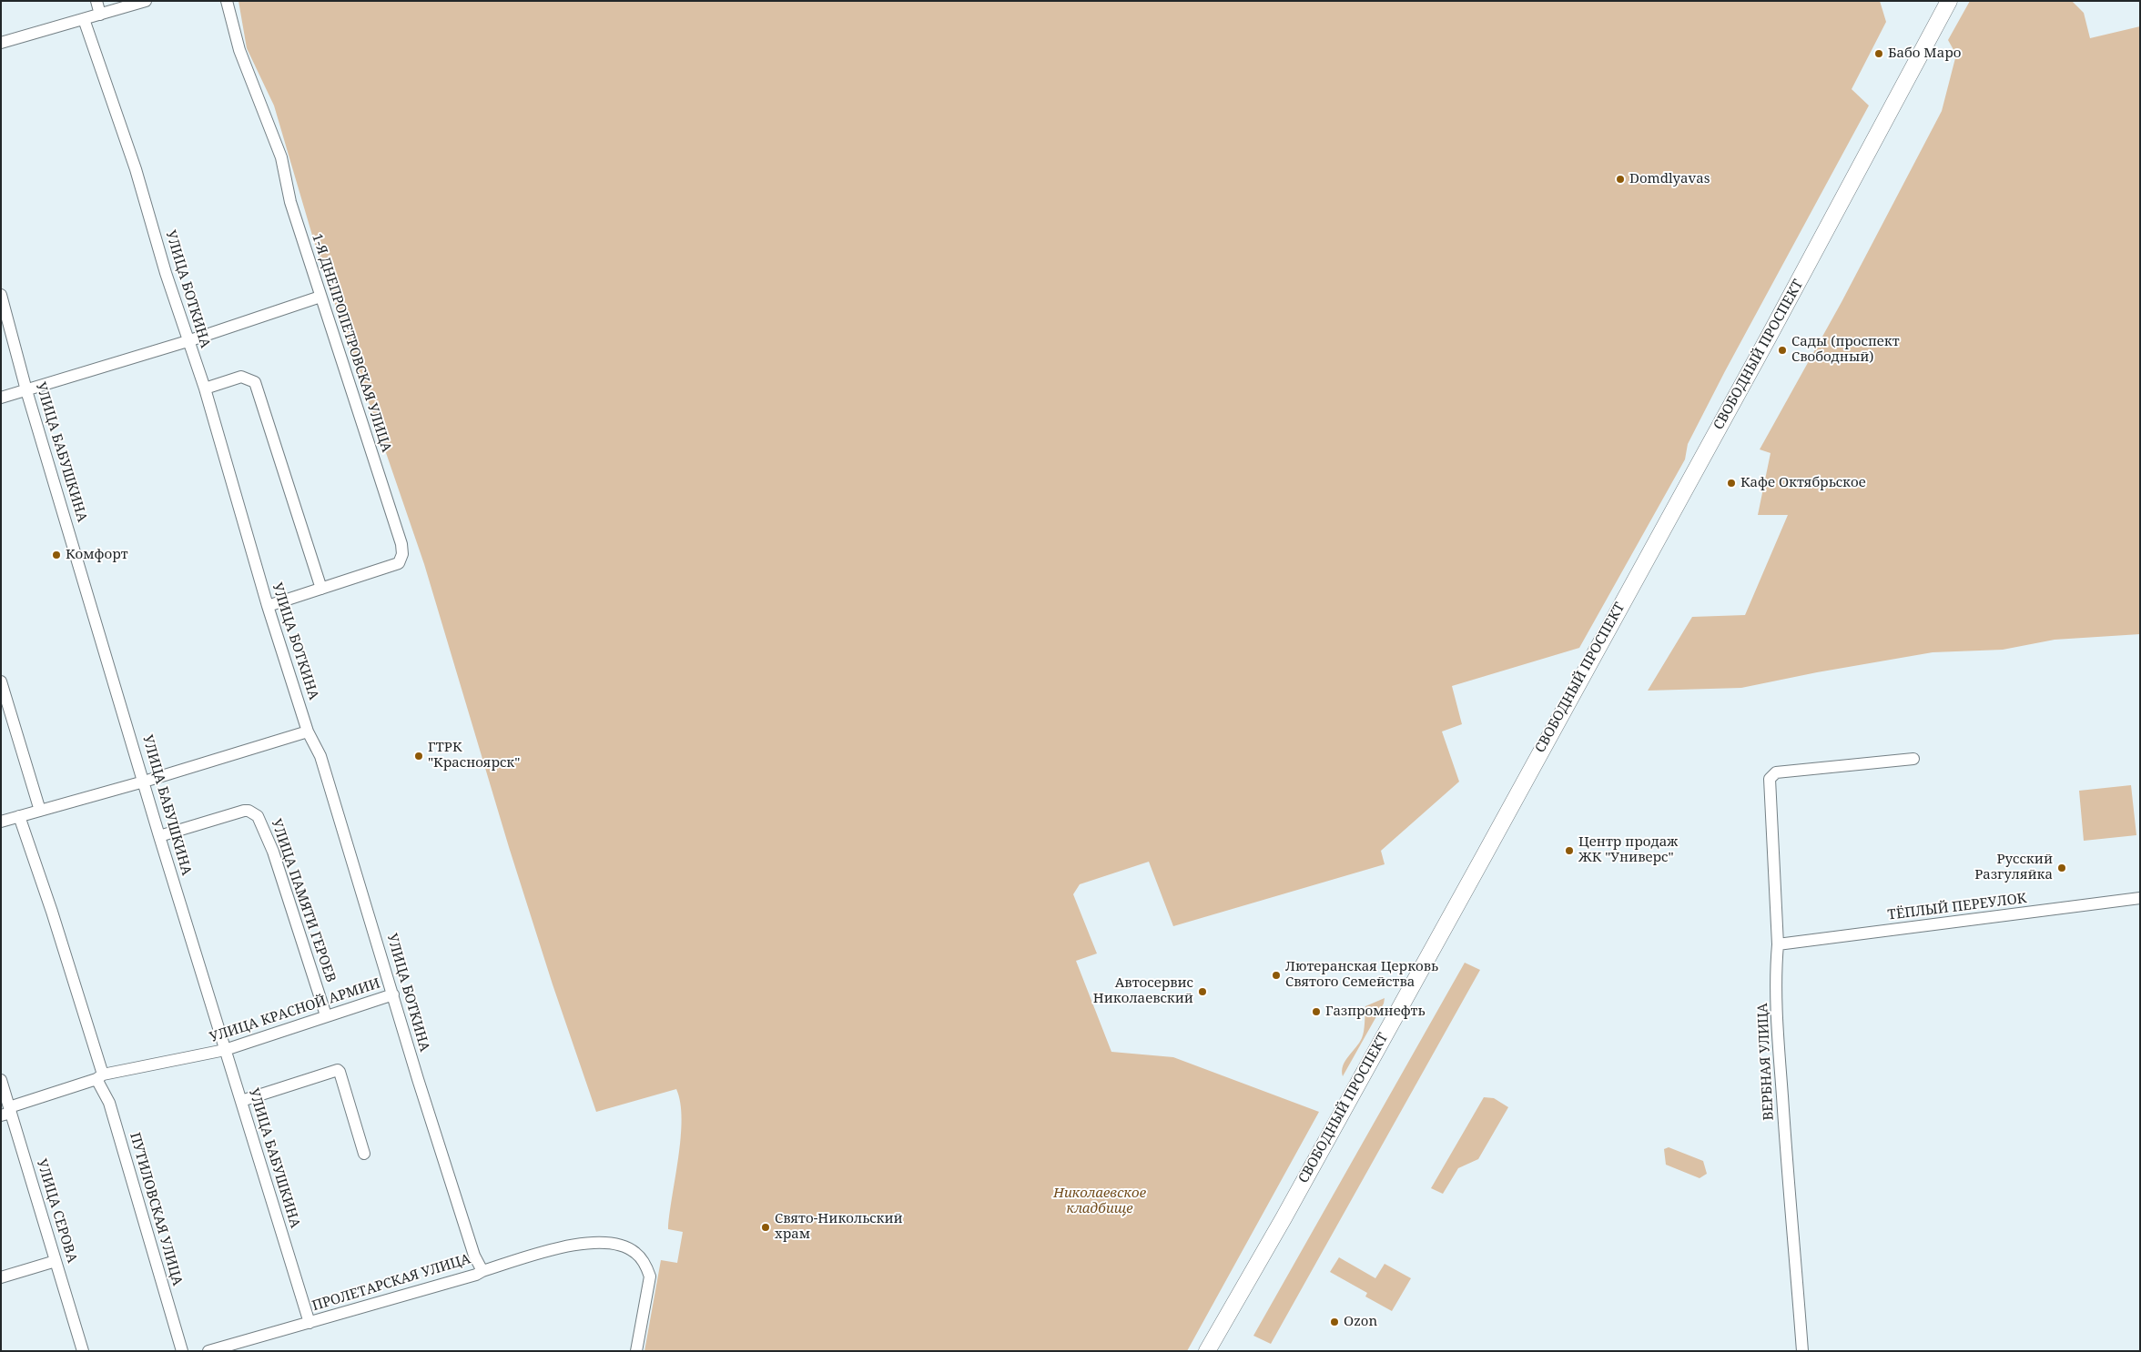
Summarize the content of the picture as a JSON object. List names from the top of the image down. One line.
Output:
{"streets":{"main road":["СВОБОДНЫЙ ПРОСПЕКТ"],"street":["УЛИЦА БОТКИНА","1-Я ДНЕПРОПЕТРОВСКАЯ УЛИЦА","УЛИЦА БАБУШКИНА","УЛИЦА ПАМЯТИ ГЕРОЕВ","ТЁПЛЫЙ ПЕРЕУЛОК","УЛИЦА КРАСНОЙ АРМИИ","ВЕРБНАЯ УЛИЦА","ПУТИЛОВСКАЯ УЛИЦА","УЛИЦА СЕРОВА","ПРОЛЕТАРСКАЯ УЛИЦА"]},"crossings":[["УЛИЦА БОТКИНА","1-Я ДНЕПРОПЕТРОВСКАЯ УЛИЦА"],["УЛИЦА БОТКИНА","УЛИЦА КРАСНОЙ АРМИИ"],["УЛИЦА БОТКИНА","ПРОЛЕТАРСКАЯ УЛИЦА"],["УЛИЦА БАБУШКИНА","УЛИЦА ПАМЯТИ ГЕРОЕВ"],["УЛИЦА БАБУШКИНА","УЛИЦА КРАСНОЙ АРМИИ"],["УЛИЦА БАБУШКИНА","ПРОЛЕТАРСКАЯ УЛИЦА"],["УЛИЦА ПАМЯТИ ГЕРОЕВ","УЛИЦА КРАСНОЙ АРМИИ"],["ТЁПЛЫЙ ПЕРЕУЛОК","ВЕРБНАЯ УЛИЦА"],["УЛИЦА КРАСНОЙ АРМИИ","ПУТИЛОВСКАЯ УЛИЦА"],["УЛИЦА КРАСНОЙ АРМИИ","УЛИЦА СЕРОВА"]],"parks":["Николаевское кладбище"],"places":["Бабо Маро","Domdlyavas","Сады (проспект Свободный)","Кафе Октябрьское","Комфорт","ГТРК \"Красноярск\"","Центр продаж ЖК \"Универс\"","Русский Разгуляйка","Лютеранская Церковь Святого Семейства","Автосервис Николаевский","Газпромнефть","Свято-Никольский храм","Ozon"]}
